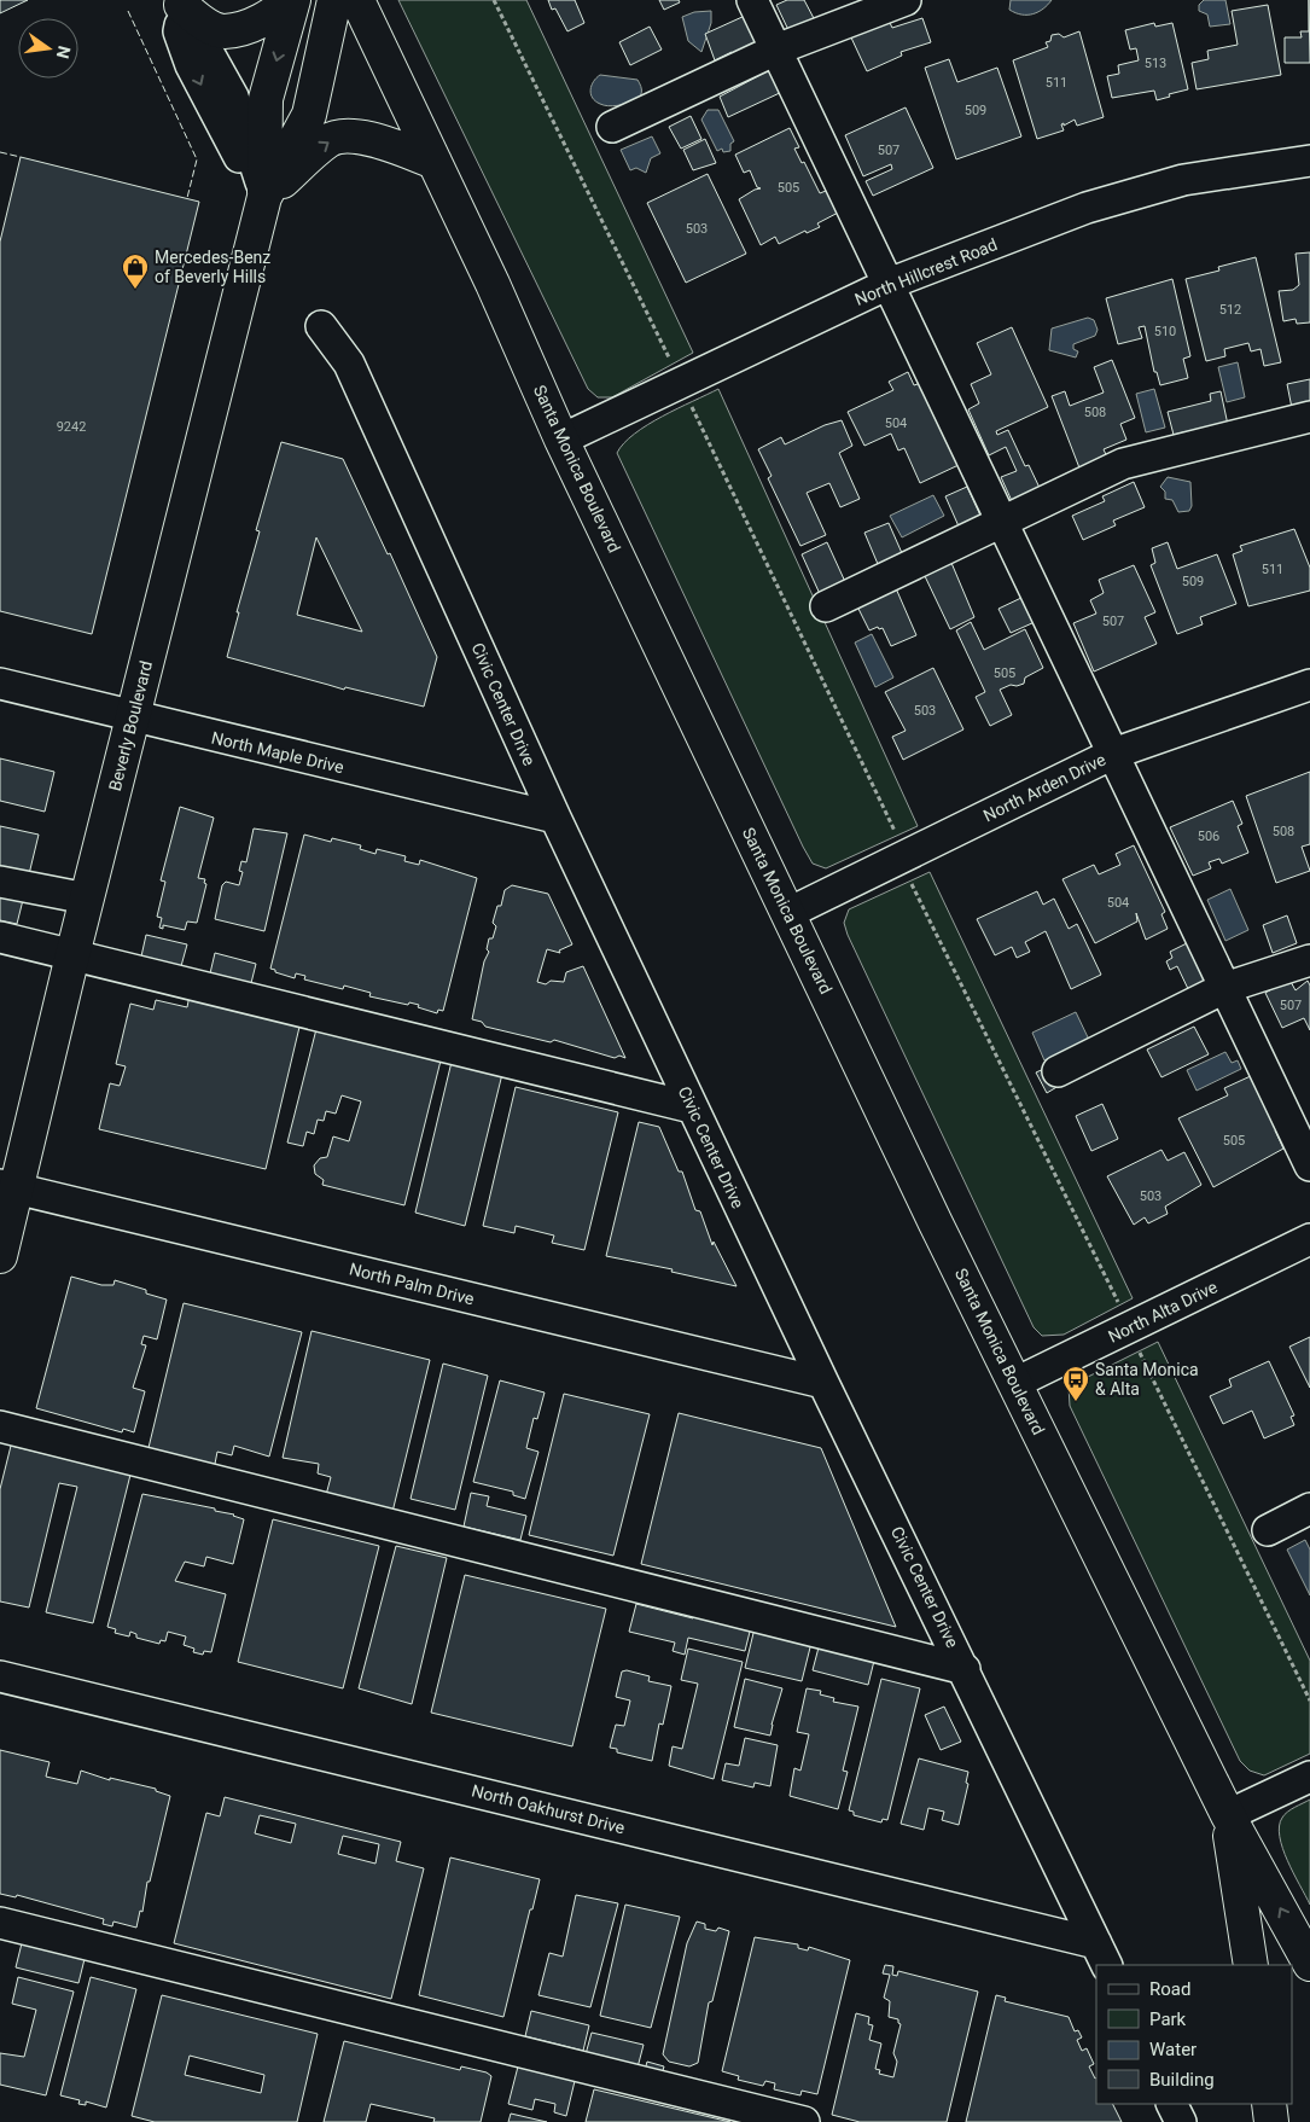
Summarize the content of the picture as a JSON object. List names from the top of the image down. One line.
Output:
{"streets":{"main road":["Santa Monica Boulevard","Beverly Boulevard"],"street":["North Hillcrest Road","Civic Center Drive","North Maple Drive","North Arden Drive","North Palm Drive","North Alta Drive","North Oakhurst Drive"]},"crossings":[["North Hillcrest Road","Santa Monica Boulevard"],["Santa Monica Boulevard","North Arden Drive"],["Santa Monica Boulevard","North Alta Drive"],["Civic Center Drive","North Maple Drive"],["Civic Center Drive","North Palm Drive"],["Civic Center Drive","North Oakhurst Drive"],["Beverly Boulevard","North Maple Drive"],["Beverly Boulevard","North Palm Drive"]],"places":{"shop":["Mercedes-Benz of Beverly Hills"],"bus stop":["Santa Monica & Alta"]},"house_numbers":["513","511","509","507","505","503","512","510","508","504","9242","511","509","507","505","503","508","506","504","507","505","503"],"legend":["Road","Park","Water","Building"],"north":"right"}
